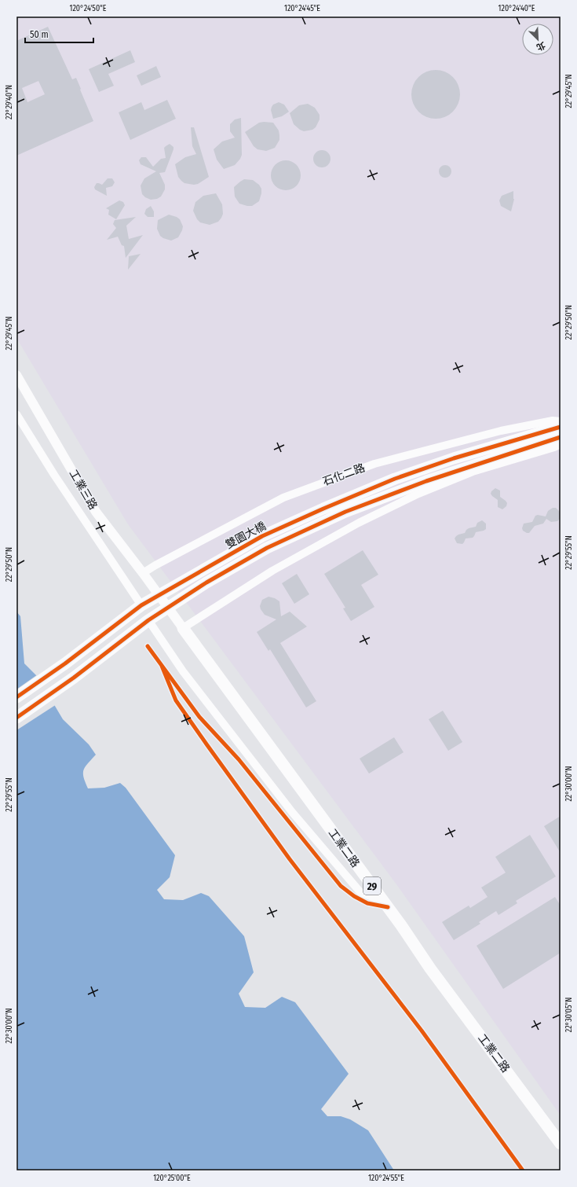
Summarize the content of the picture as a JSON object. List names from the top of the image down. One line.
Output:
{"streets":{"main road":["雙園大橋","工業二路","29"],"street":["石化二路","工業三路"]},"crossings":[["石化二路","工業三路"],["工業三路","工業二路"]],"scale_bar":"50 m","north":"bottom right","coordinates":["120°24'50\"E","120°24'45\"E","120°24'40\"E","22°29'45\"N","22°29'40\"N","22°29'50\"N","22°29'55\"N","22°30'00\"N","22°30'05\"N","120°25'00\"E","120°24'55\"E"]}
